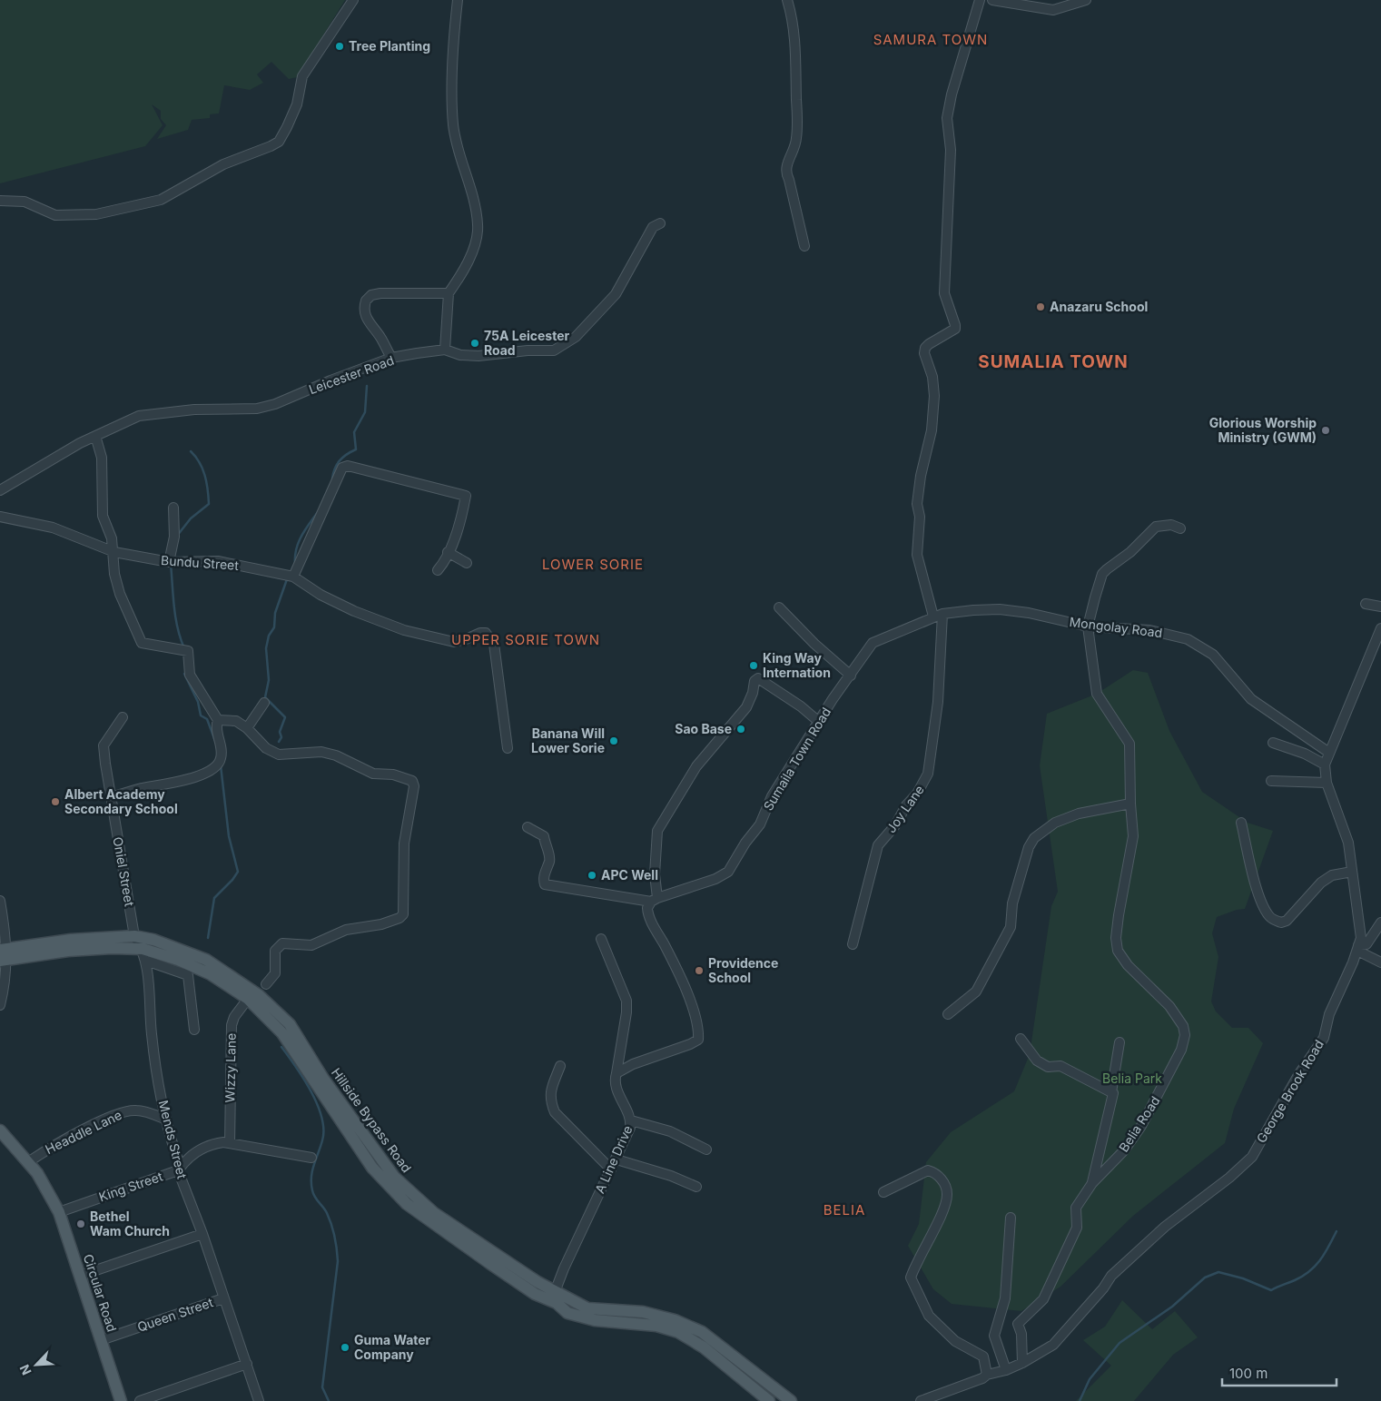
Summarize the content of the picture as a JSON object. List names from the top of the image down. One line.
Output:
{"streets":{"main road":["Hillside Bypass Road","Circular Road"],"street":["Leicester Road","Bundu Street","Mongolay Road","Sumaila Town Road","Joy Lane","Oniel Street","Wizzy Lane","George Brook Road","Belia Road","Headdle Lane","Mends Street","A Line Drive","King Street","Queen Street"]},"crossings":[["Mongolay Road","Sumaila Town Road"],["Mongolay Road","Joy Lane"],["Mongolay Road","George Brook Road"],["Sumaila Town Road","Joy Lane"],["Oniel Street","Hillside Bypass Road"],["Oniel Street","Mends Street"],["Wizzy Lane","Hillside Bypass Road"],["George Brook Road","Belia Road"],["Hillside Bypass Road","Mends Street"],["Hillside Bypass Road","A Line Drive"],["Headdle Lane","Mends Street"],["Headdle Lane","Circular Road"],["Mends Street","King Street"],["Mends Street","Queen Street"],["King Street","Circular Road"],["Circular Road","Queen Street"]],"districts":["SAMURA TOWN","SUMALIA TOWN","LOWER SORIE","UPPER SORIE TOWN","BELIA"],"parks":["Belia Park"],"places":["Tree Planting","Anazaru School","75A Leicester Road","Glorious Worship Ministry (GWM)","King Way Internation","Sao Base","Banana Will Lower Sorie","Albert Academy Secondary School","APC Well","Providence School","Bethel Wam Church","Guma Water Company"],"scale_bar":"100 m","north":"bottom left"}
